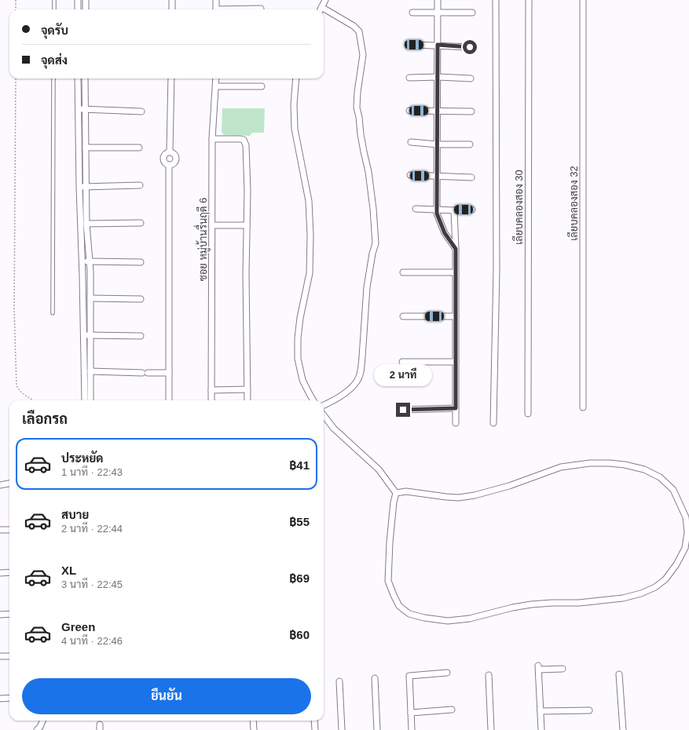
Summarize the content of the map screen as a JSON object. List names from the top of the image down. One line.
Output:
{"streets":{"street":["เลียบคลองสอง 32","เลียบคลองสอง 30","ซอย หมู่บ้านรื่นฤดี 6"]},"page":{"banner":["จุดรับ","จุดส่ง"],"bubble":"2 นาที","heading":"เลือกรถ","list":[{"name":"ประหยัด","note":"1 นาที · 22:43","value":"฿41"},{"name":"สบาย","note":"2 นาที · 22:44","value":"฿55"},{"name":"XL","note":"3 นาที · 22:45","value":"฿69"},{"name":"Green","note":"4 นาที · 22:46","value":"฿60"}],"buttons":"ยืนยัน"}}
